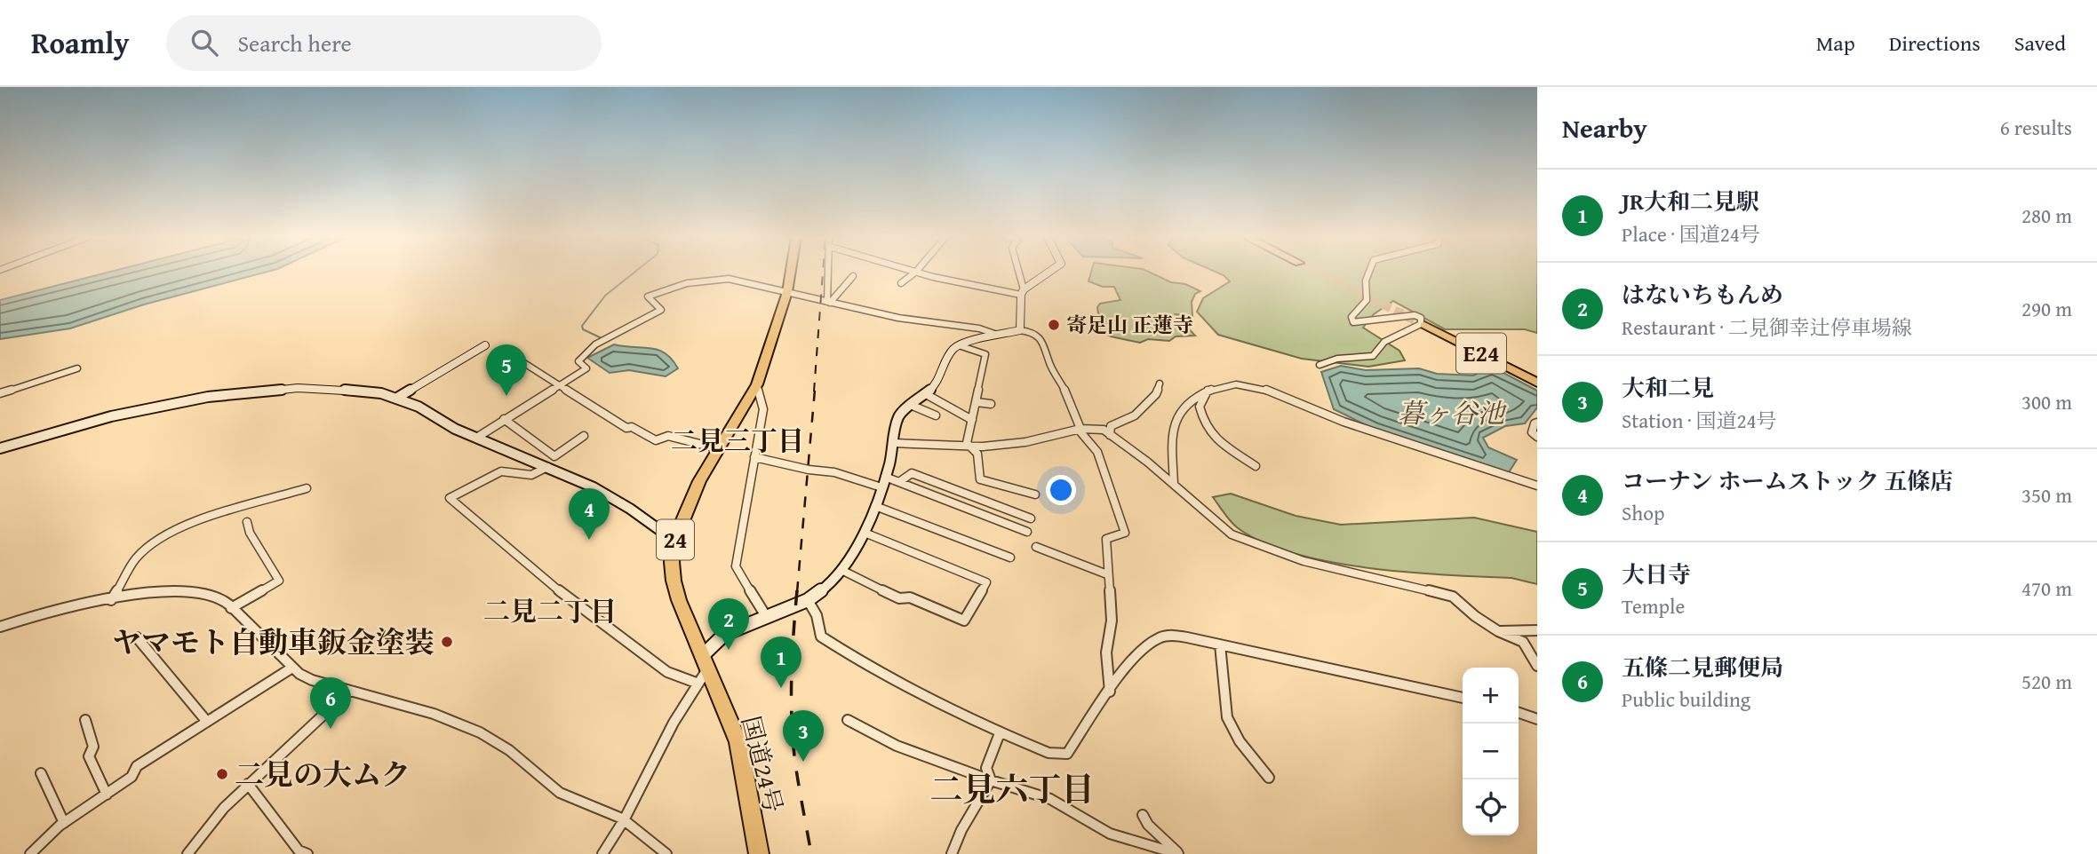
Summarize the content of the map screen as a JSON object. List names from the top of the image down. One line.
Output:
{"streets":{"highway":["E24","24","国道24号"]},"districts":["二見三丁目","二見二丁目","二見六丁目"],"water":["暮ヶ谷池"],"places":["寄足山 正蓮寺","ヤマモト自動車鈑金塗装","二見の大ムク"],"page":{"header":"Roamly","search":"Search here","nav":["Map","Directions","Saved"],"heading":["Nearby","6 results"],"list":[{"mark":"1","name":"JR大和二見駅","note":"Place · 国道24号","value":"280 m"},{"mark":"2","name":"はないちもんめ","note":"Restaurant · 二見御幸辻停車場線","value":"290 m"},{"mark":"3","name":"大和二見","note":"Station · 国道24号","value":"300 m"},{"mark":"4","name":"コーナン ホームストック 五條店","note":"Shop","value":"350 m"},{"mark":"5","name":"大日寺","note":"Temple","value":"470 m"},{"mark":"6","name":"五條二見郵便局","note":"Public building","value":"520 m"}],"pins":["5","4","2","1","6","3"],"map_buttons":["+","−"]}}
